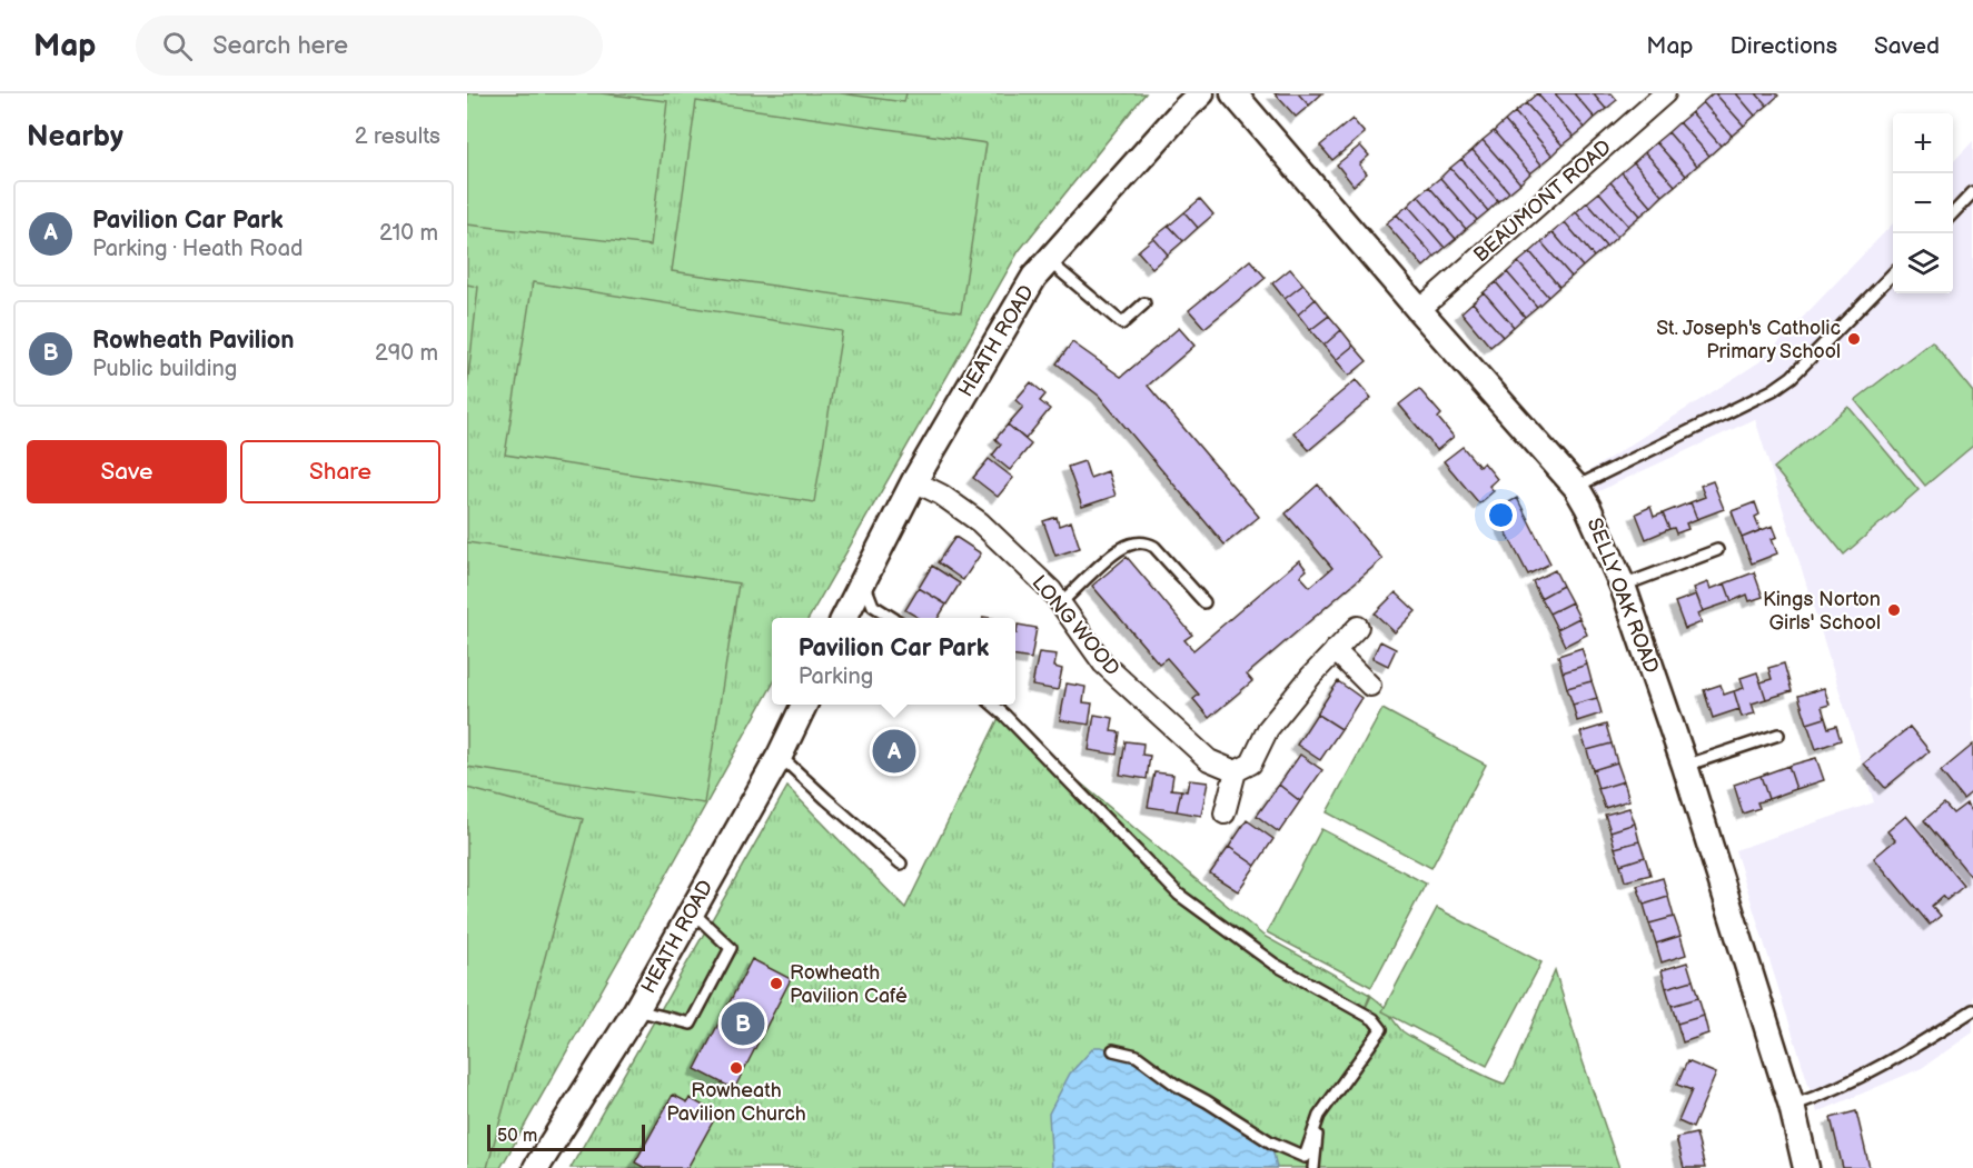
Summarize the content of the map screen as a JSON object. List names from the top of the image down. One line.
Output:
{"streets":{"street":["BEAUMONT ROAD","HEATH ROAD","SELLY OAK ROAD","LONG WOOD"]},"crossings":[["BEAUMONT ROAD","SELLY OAK ROAD"],["HEATH ROAD","LONG WOOD"]],"places":["St. Joseph's Catholic Primary School","Kings Norton Girls' School","Rowheath Pavilion Café","Rowheath Pavilion Church"],"scale_bar":"50 m","page":{"header":"Map","search":"Search here","nav":["Map","Directions","Saved"],"heading":["Nearby","2 results"],"map_buttons":["+","−"],"list":[{"mark":"A","name":"Pavilion Car Park","note":"Parking · Heath Road","value":"210 m"},{"mark":"B","name":"Rowheath Pavilion","note":"Public building","value":"290 m"}],"buttons":["Save","Share"],"popup":["Pavilion Car Park","Parking"],"pins":["A","B"],"scale":"50 m"}}
